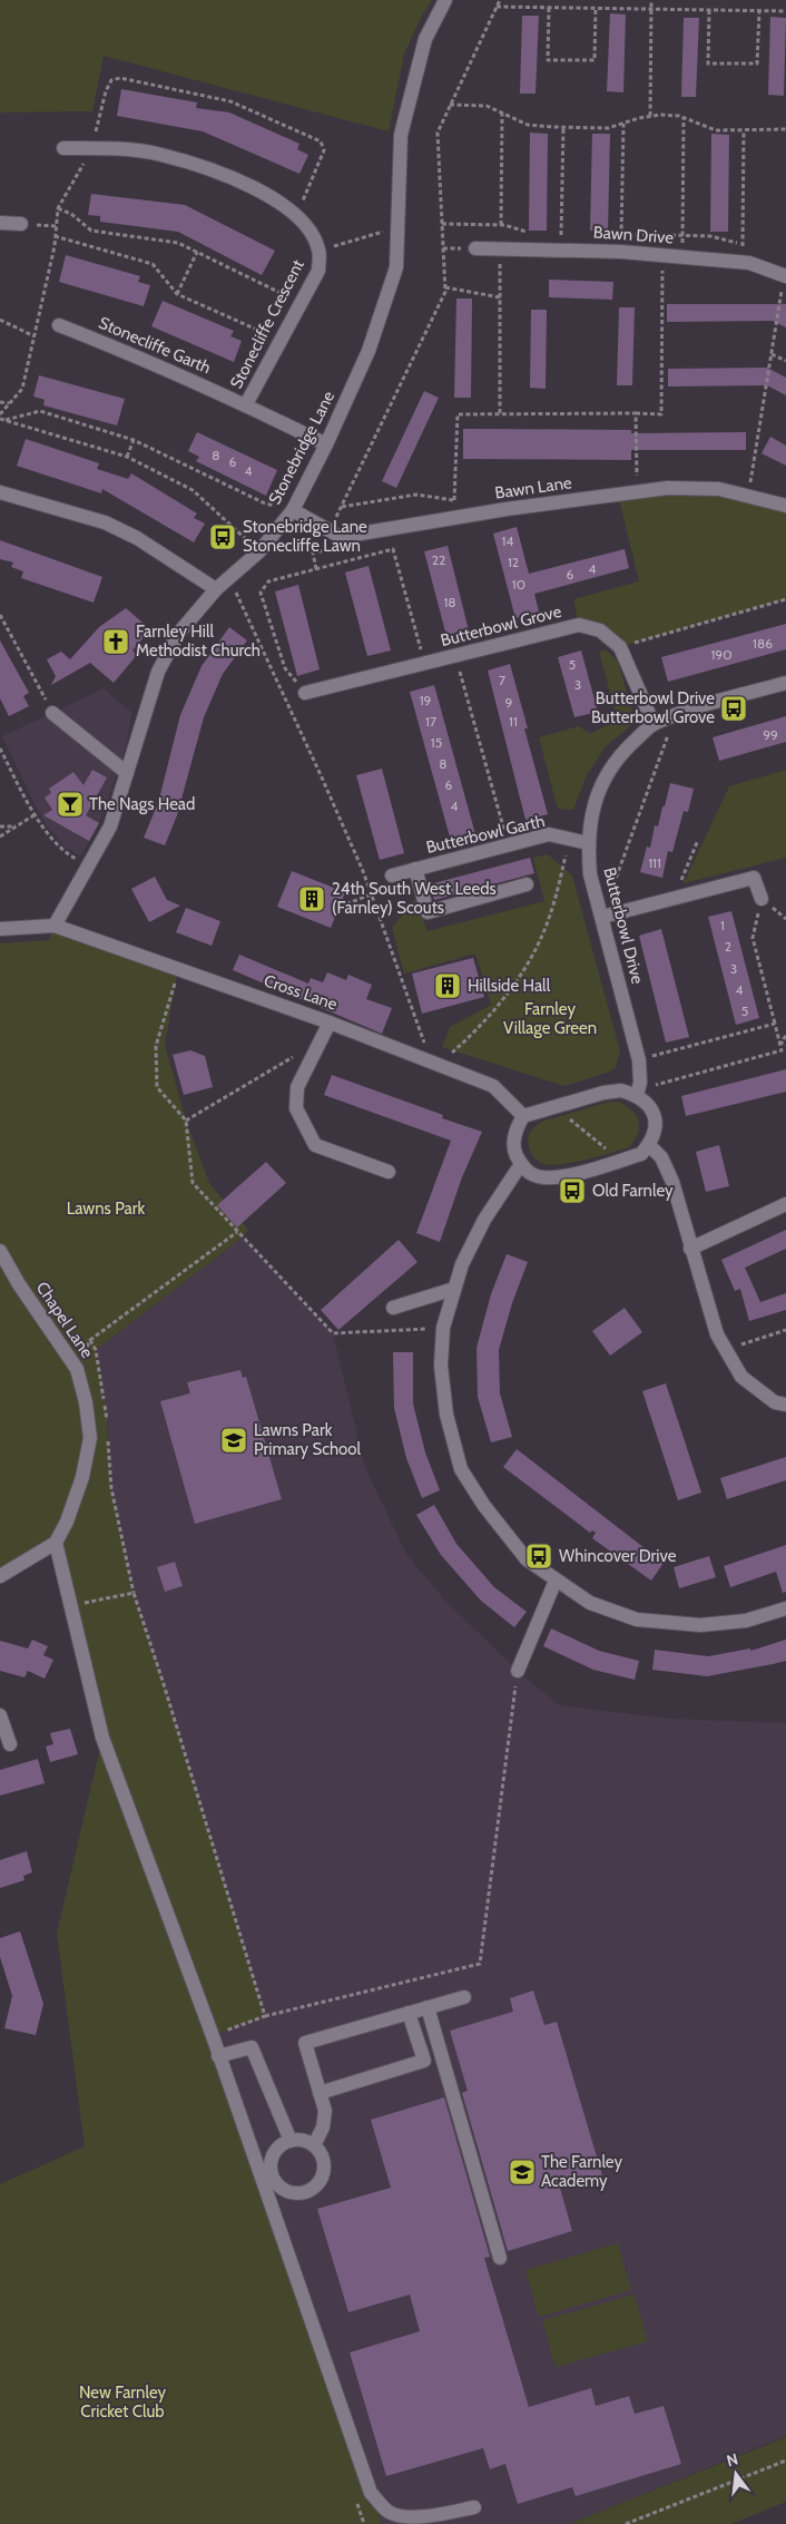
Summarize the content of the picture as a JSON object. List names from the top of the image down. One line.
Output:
{"streets":{"street":["Bawn Drive","Stonecliffe Crescent","Stonecliffe Garth","Stonebridge Lane","Bawn Lane","Butterbowl Grove","Butterbowl Garth","Butterbowl Drive","Cross Lane","Chapel Lane"]},"crossings":[["Stonecliffe Crescent","Stonecliffe Garth"],["Stonecliffe Garth","Stonebridge Lane"],["Stonebridge Lane","Bawn Lane"],["Stonebridge Lane","Cross Lane"],["Butterbowl Grove","Butterbowl Drive"],["Butterbowl Garth","Butterbowl Drive"]],"parks":["Farnley Village Green","Lawns Park","New Farnley Cricket Club"],"places":{"bus stop":["Stonebridge Lane Stonecliffe Lawn","Butterbowl Drive Butterbowl Grove","Old Farnley","Whincover Drive"],"church":["Farnley Hill Methodist Church"],"bar":["The Nags Head"],"building":["24th South West Leeds (Farnley) Scouts","Hillside Hall"],"school or university":["Lawns Park Primary School","The Farnley Academy"]},"house_numbers":["8","6","4","14","22","12","4","6","10","18","186","190","5","7","3","19","9","17","11","99","15","8","6","4","111","1","2","3","4","5"],"north":"top"}
